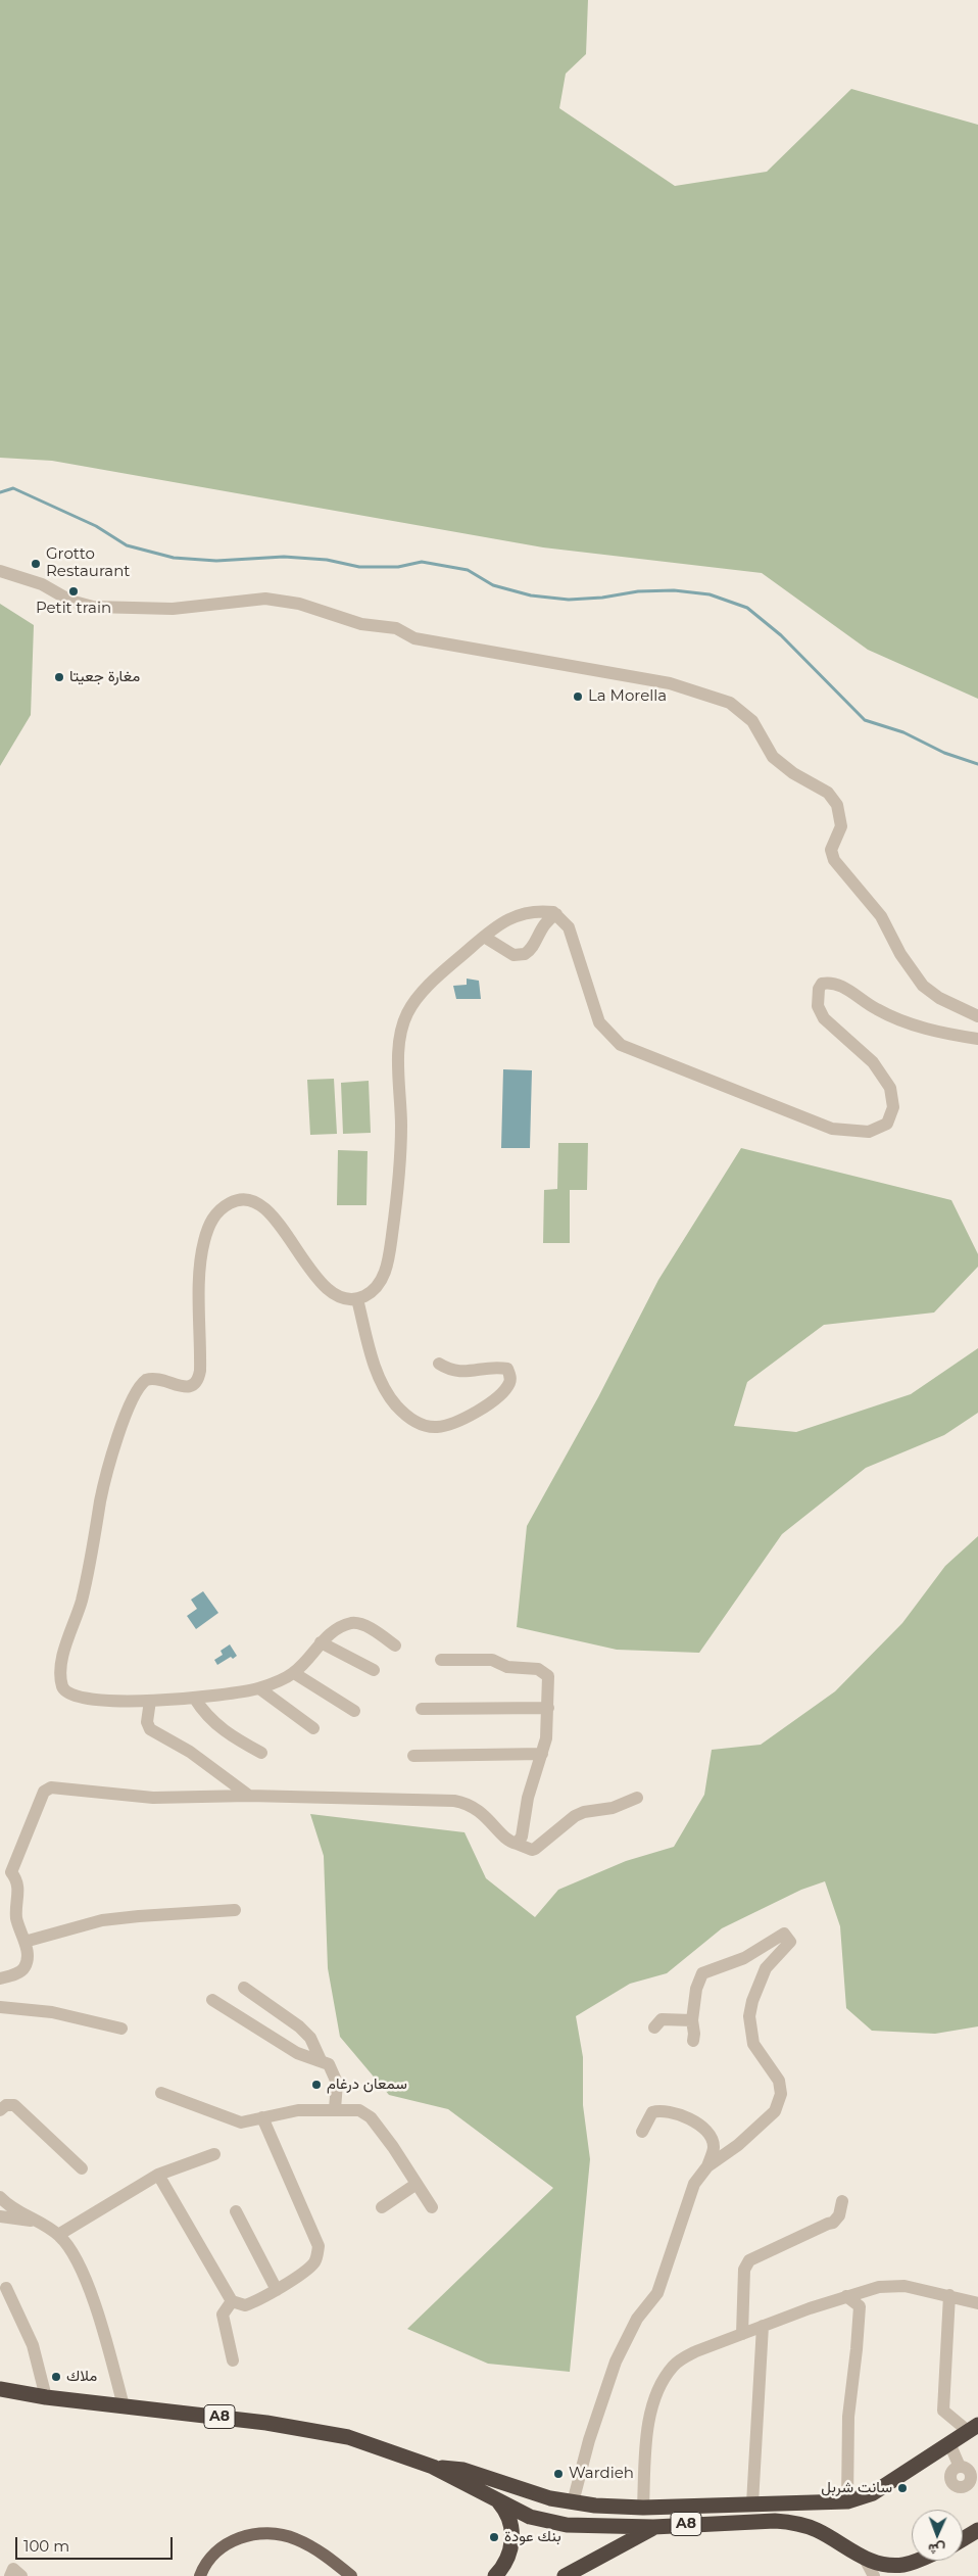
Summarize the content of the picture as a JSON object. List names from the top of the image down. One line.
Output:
{"streets":{"highway":["A8"]},"places":["Grotto Restaurant","Petit train","مغارة جعيتا","La Morella","سمعان درغام","ملاك","Wardieh","سانت شربل","بنك عودة"],"scale_bar":"100 m","north":"bottom"}
